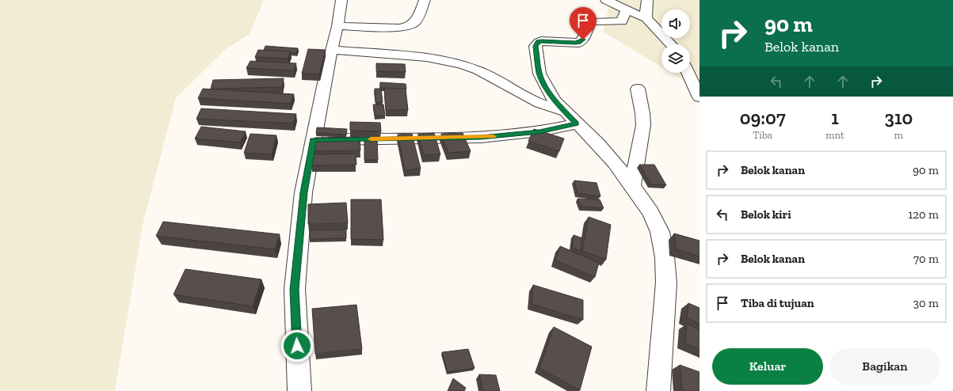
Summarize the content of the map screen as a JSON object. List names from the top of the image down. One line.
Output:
{"page":{"turn":["90 m","Belok kanan"],"eta":["09:07","Tiba","1","mnt","310","m"],"list":[{"name":"Belok kanan","value":"90 m"},{"name":"Belok kiri","value":"120 m"},{"name":"Belok kanan","value":"70 m"},{"name":"Tiba di tujuan","value":"30 m"}],"buttons":["Keluar","Bagikan"]}}
